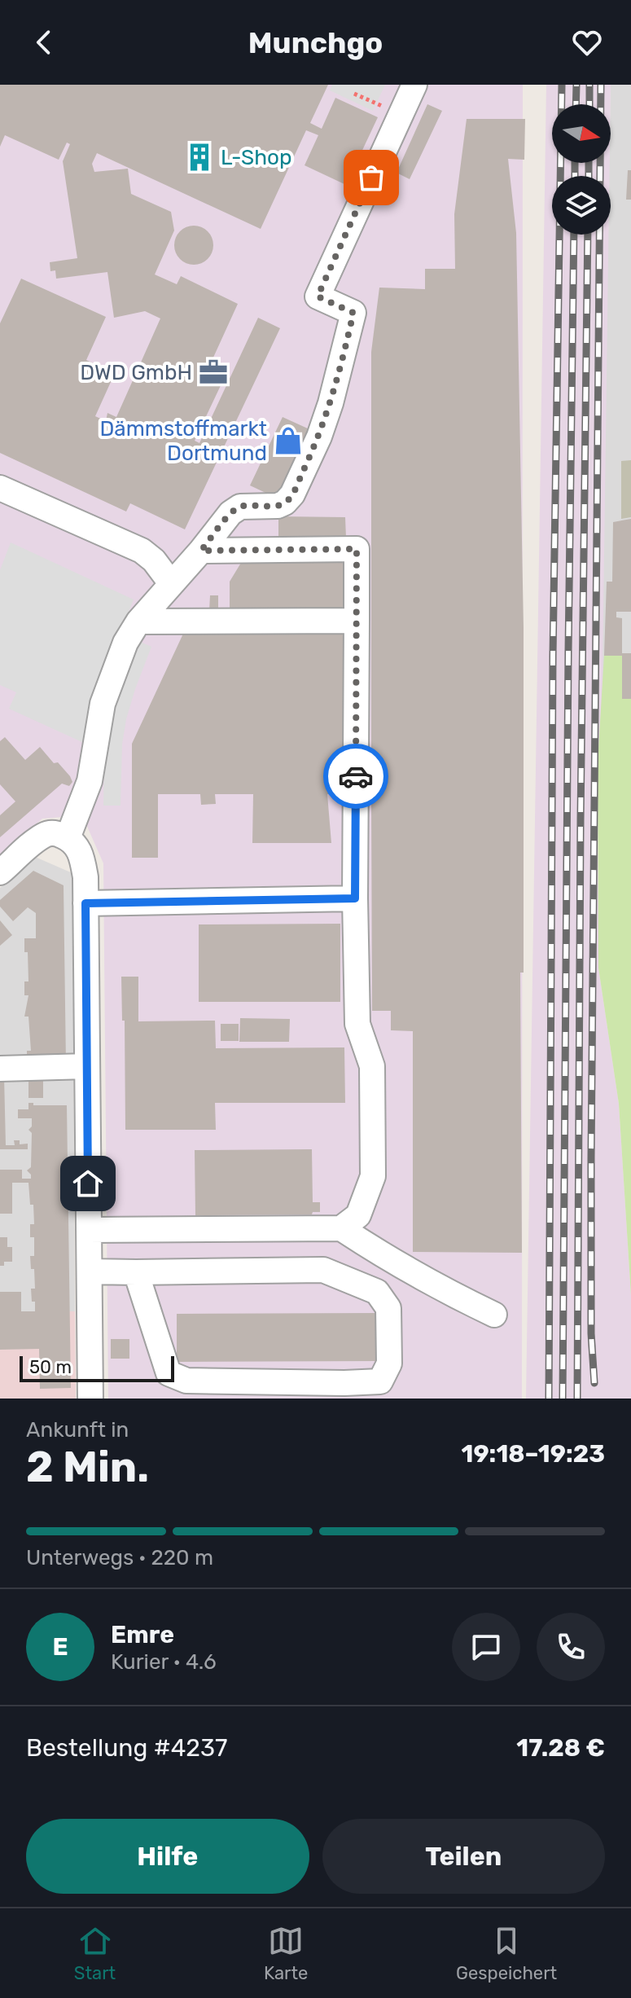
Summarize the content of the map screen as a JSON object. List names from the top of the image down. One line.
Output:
{"places":{"building":["L-Shop"],"office":["DWD GmbH"],"shop":["Dämmstoffmarkt Dortmund"]},"scale_bar":"50 m","north":"right","page":{"header":"Munchgo","scale":"50 m","heading":["2 Min.","Ankunft in","19:18–19:23"],"panel":["Emre","Kurier · 4.6","Bestellung #4237","17.28 €"],"bar":"Unterwegs · 220 m","round":"E","buttons":["Hilfe","Teilen"],"tabs":["Start","Karte","Gespeichert"]}}
